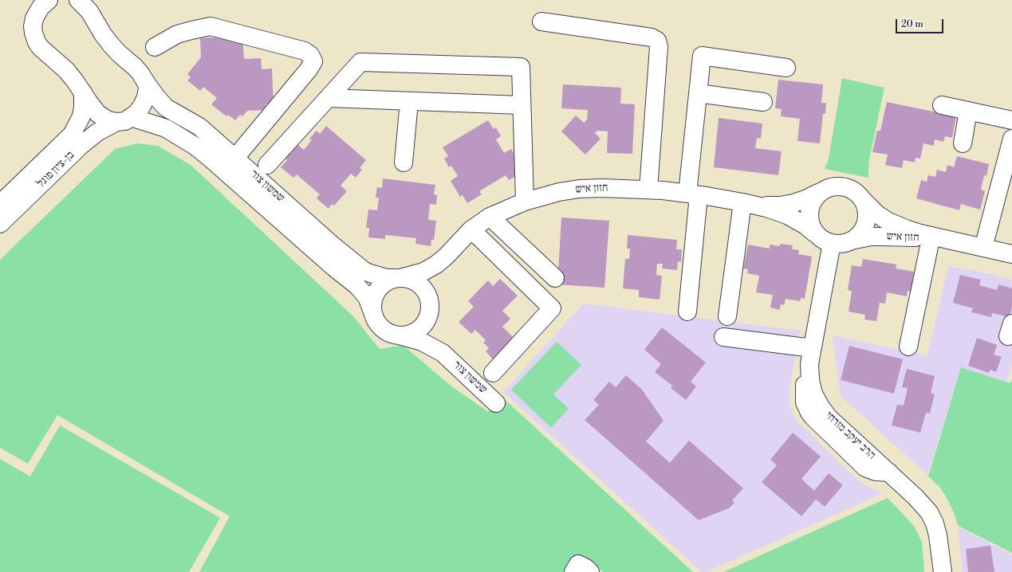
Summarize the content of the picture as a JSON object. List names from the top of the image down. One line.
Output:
{"streets":{"street":["בן-ציון פוגל","שמשון צור","חזון איש","הרב יעקב מזרחי"]},"crossings":[["בן-ציון פוגל","שמשון צור"],["שמשון צור","חזון איש"],["חזון איש","הרב יעקב מזרחי"]],"scale_bar":"20 m"}
